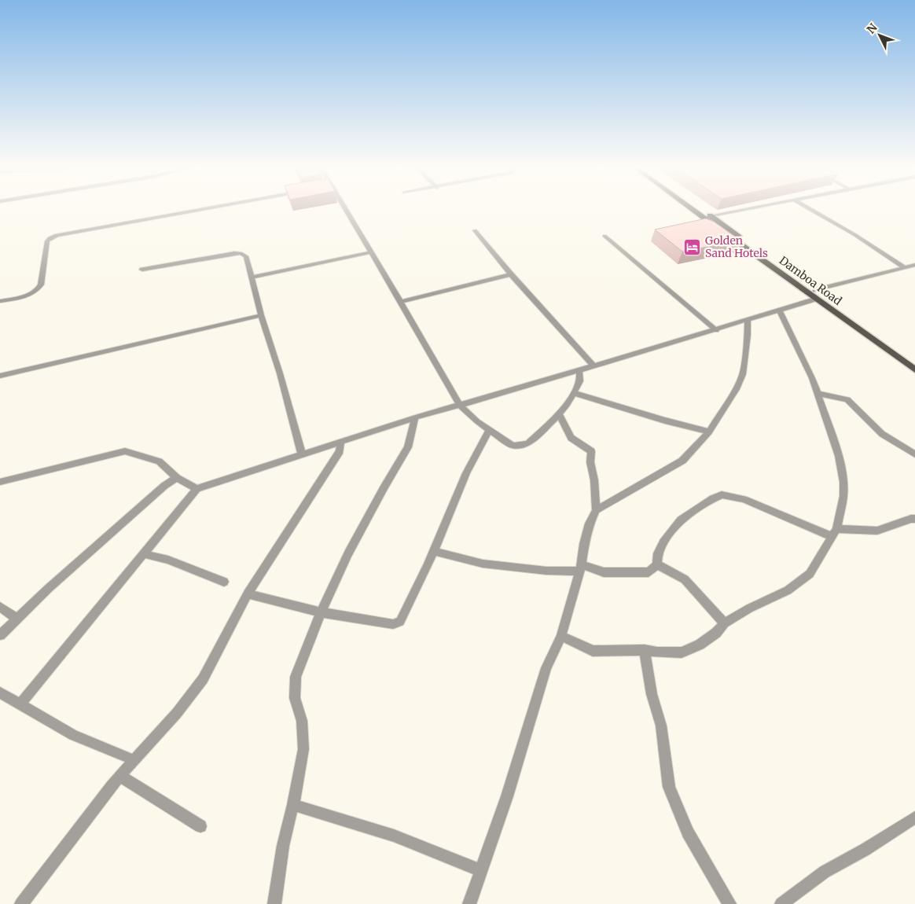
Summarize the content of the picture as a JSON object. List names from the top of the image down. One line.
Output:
{"streets":{"main road":["Damboa Road"]},"places":{"hotel":["Golden Sand Hotels"]},"north":"top left"}
